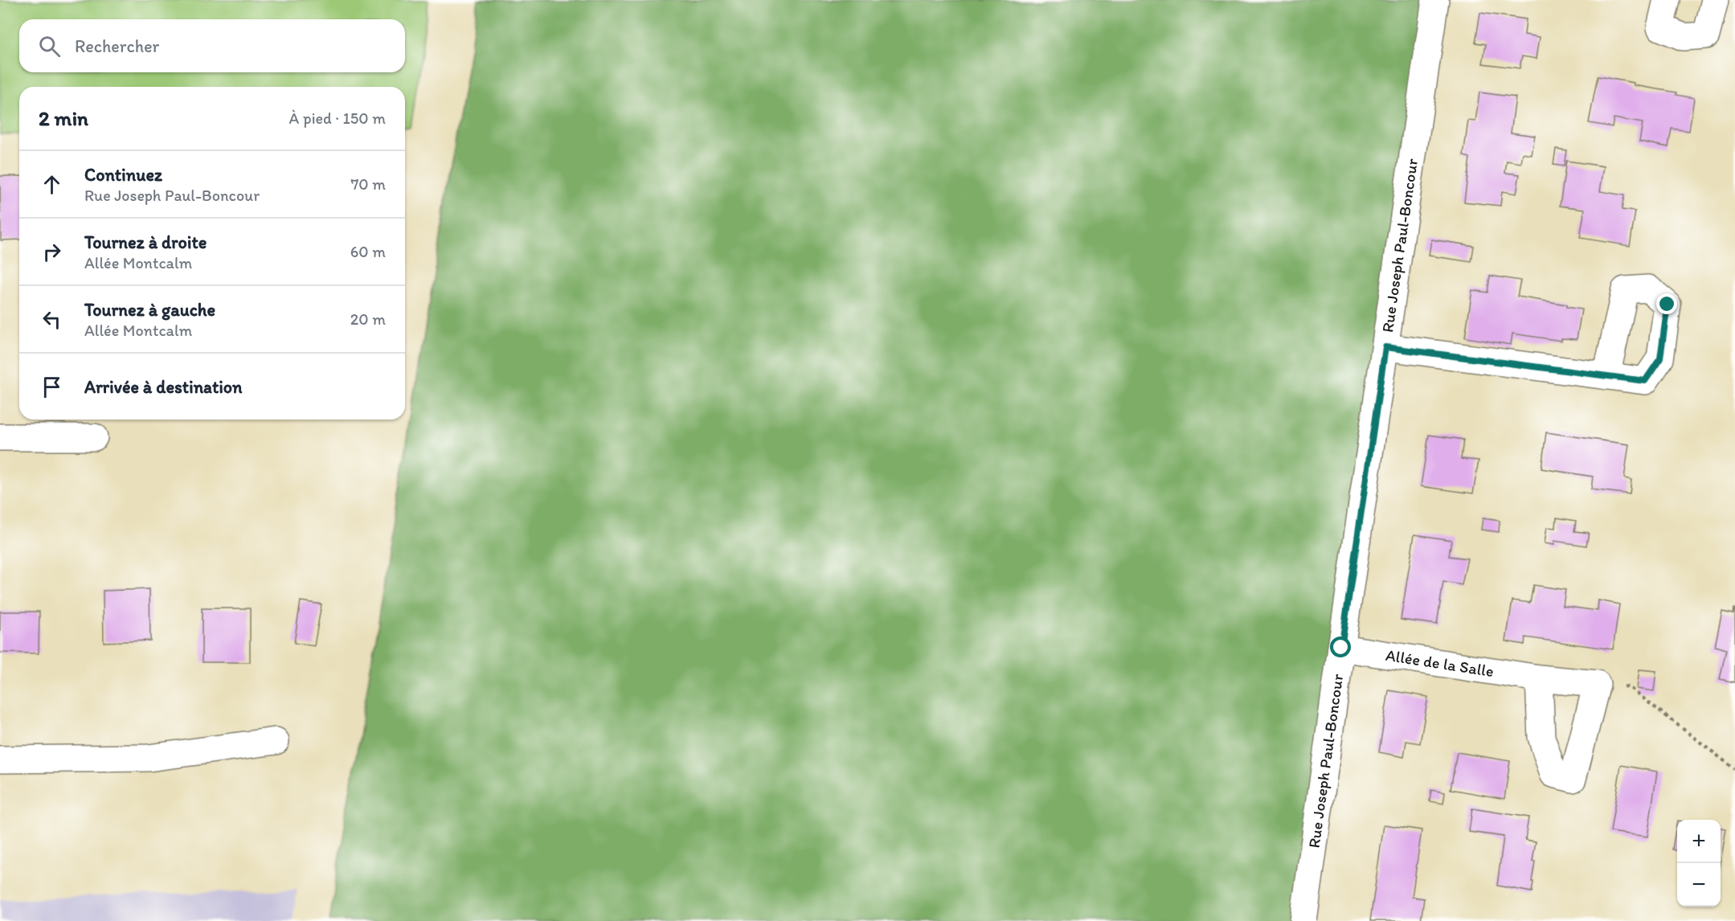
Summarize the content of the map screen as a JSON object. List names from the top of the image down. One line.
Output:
{"streets":{"street":["Rue Joseph Paul-Boncour","Allée de la Salle"]},"crossings":[["Rue Joseph Paul-Boncour","Allée de la Salle"]],"page":{"search":"Rechercher","heading":["2 min","À pied · 150 m"],"list":[["Continuez","Rue Joseph Paul-Boncour","70 m"],["Tournez à droite","Allée Montcalm","60 m"],["Tournez à gauche","Allée Montcalm","20 m"],"Arrivée à destination"],"map_buttons":["+","−"]}}
